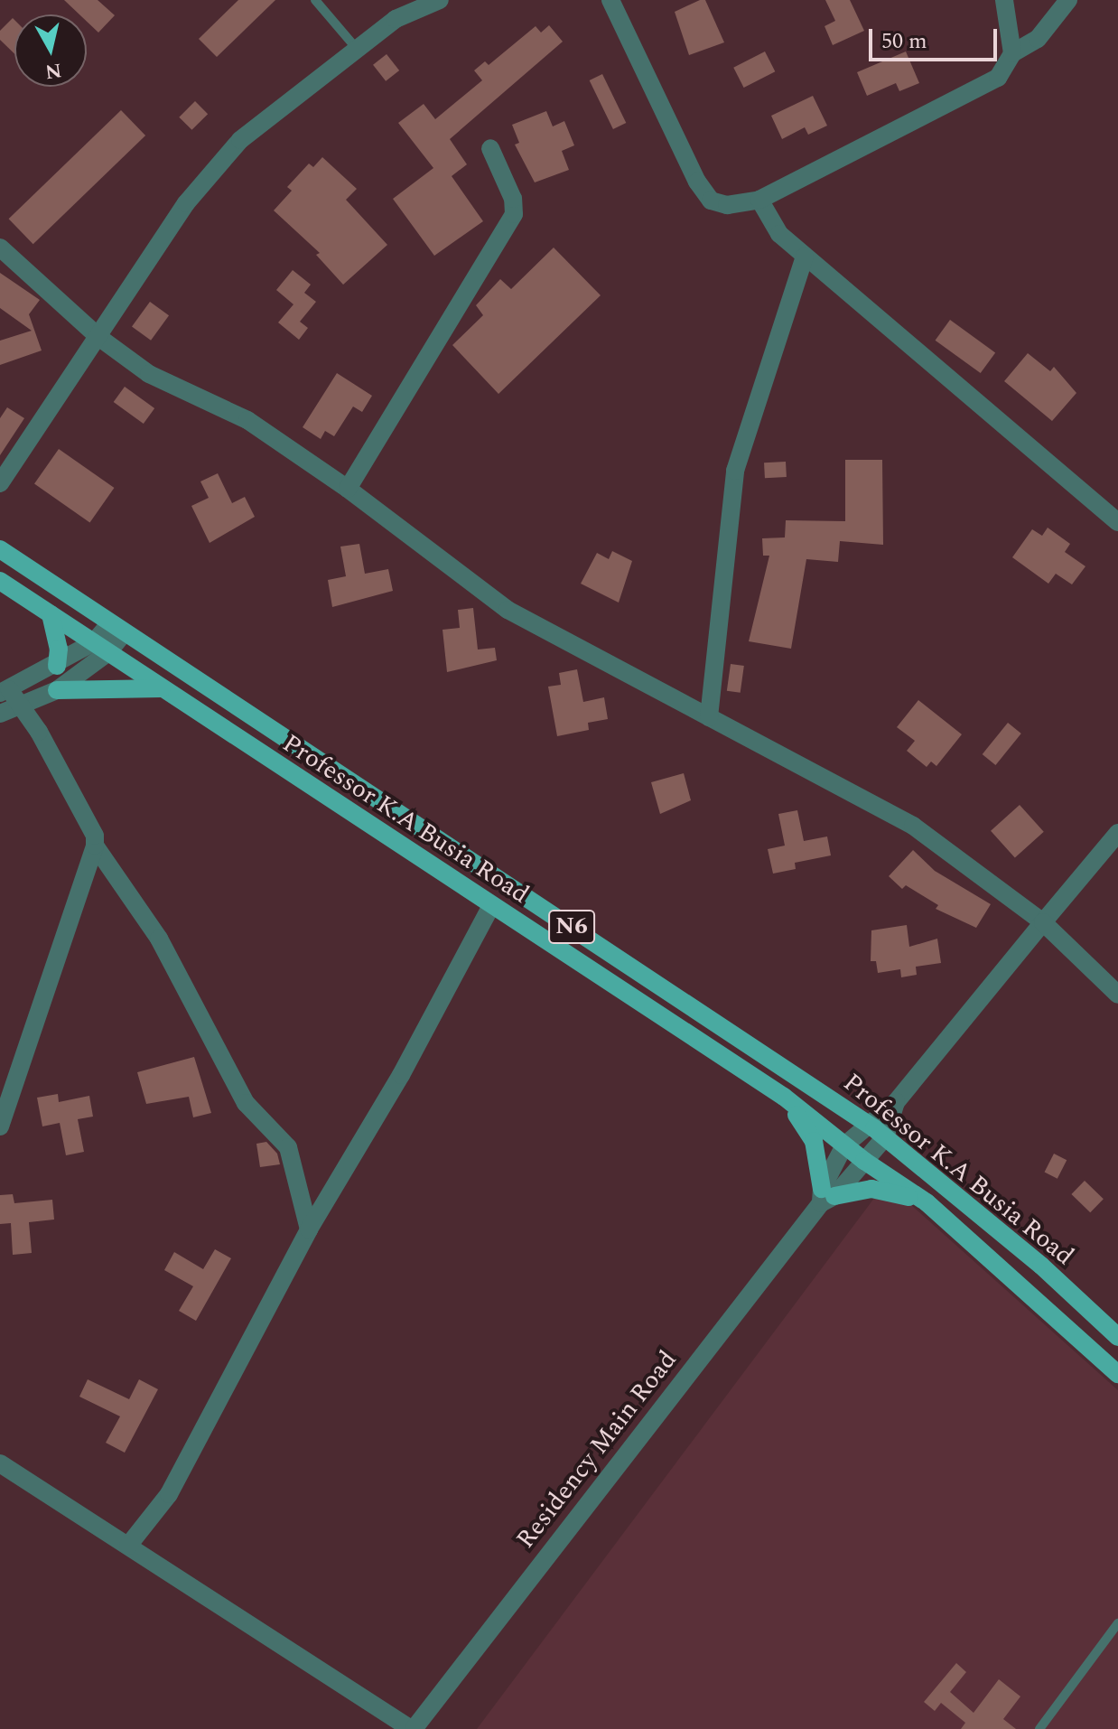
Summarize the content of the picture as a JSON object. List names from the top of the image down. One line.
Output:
{"streets":{"main road":["Professor K.A Busia Road","N6"],"street":["Residency Main Road"]},"scale_bar":"50 m","north":"bottom"}
